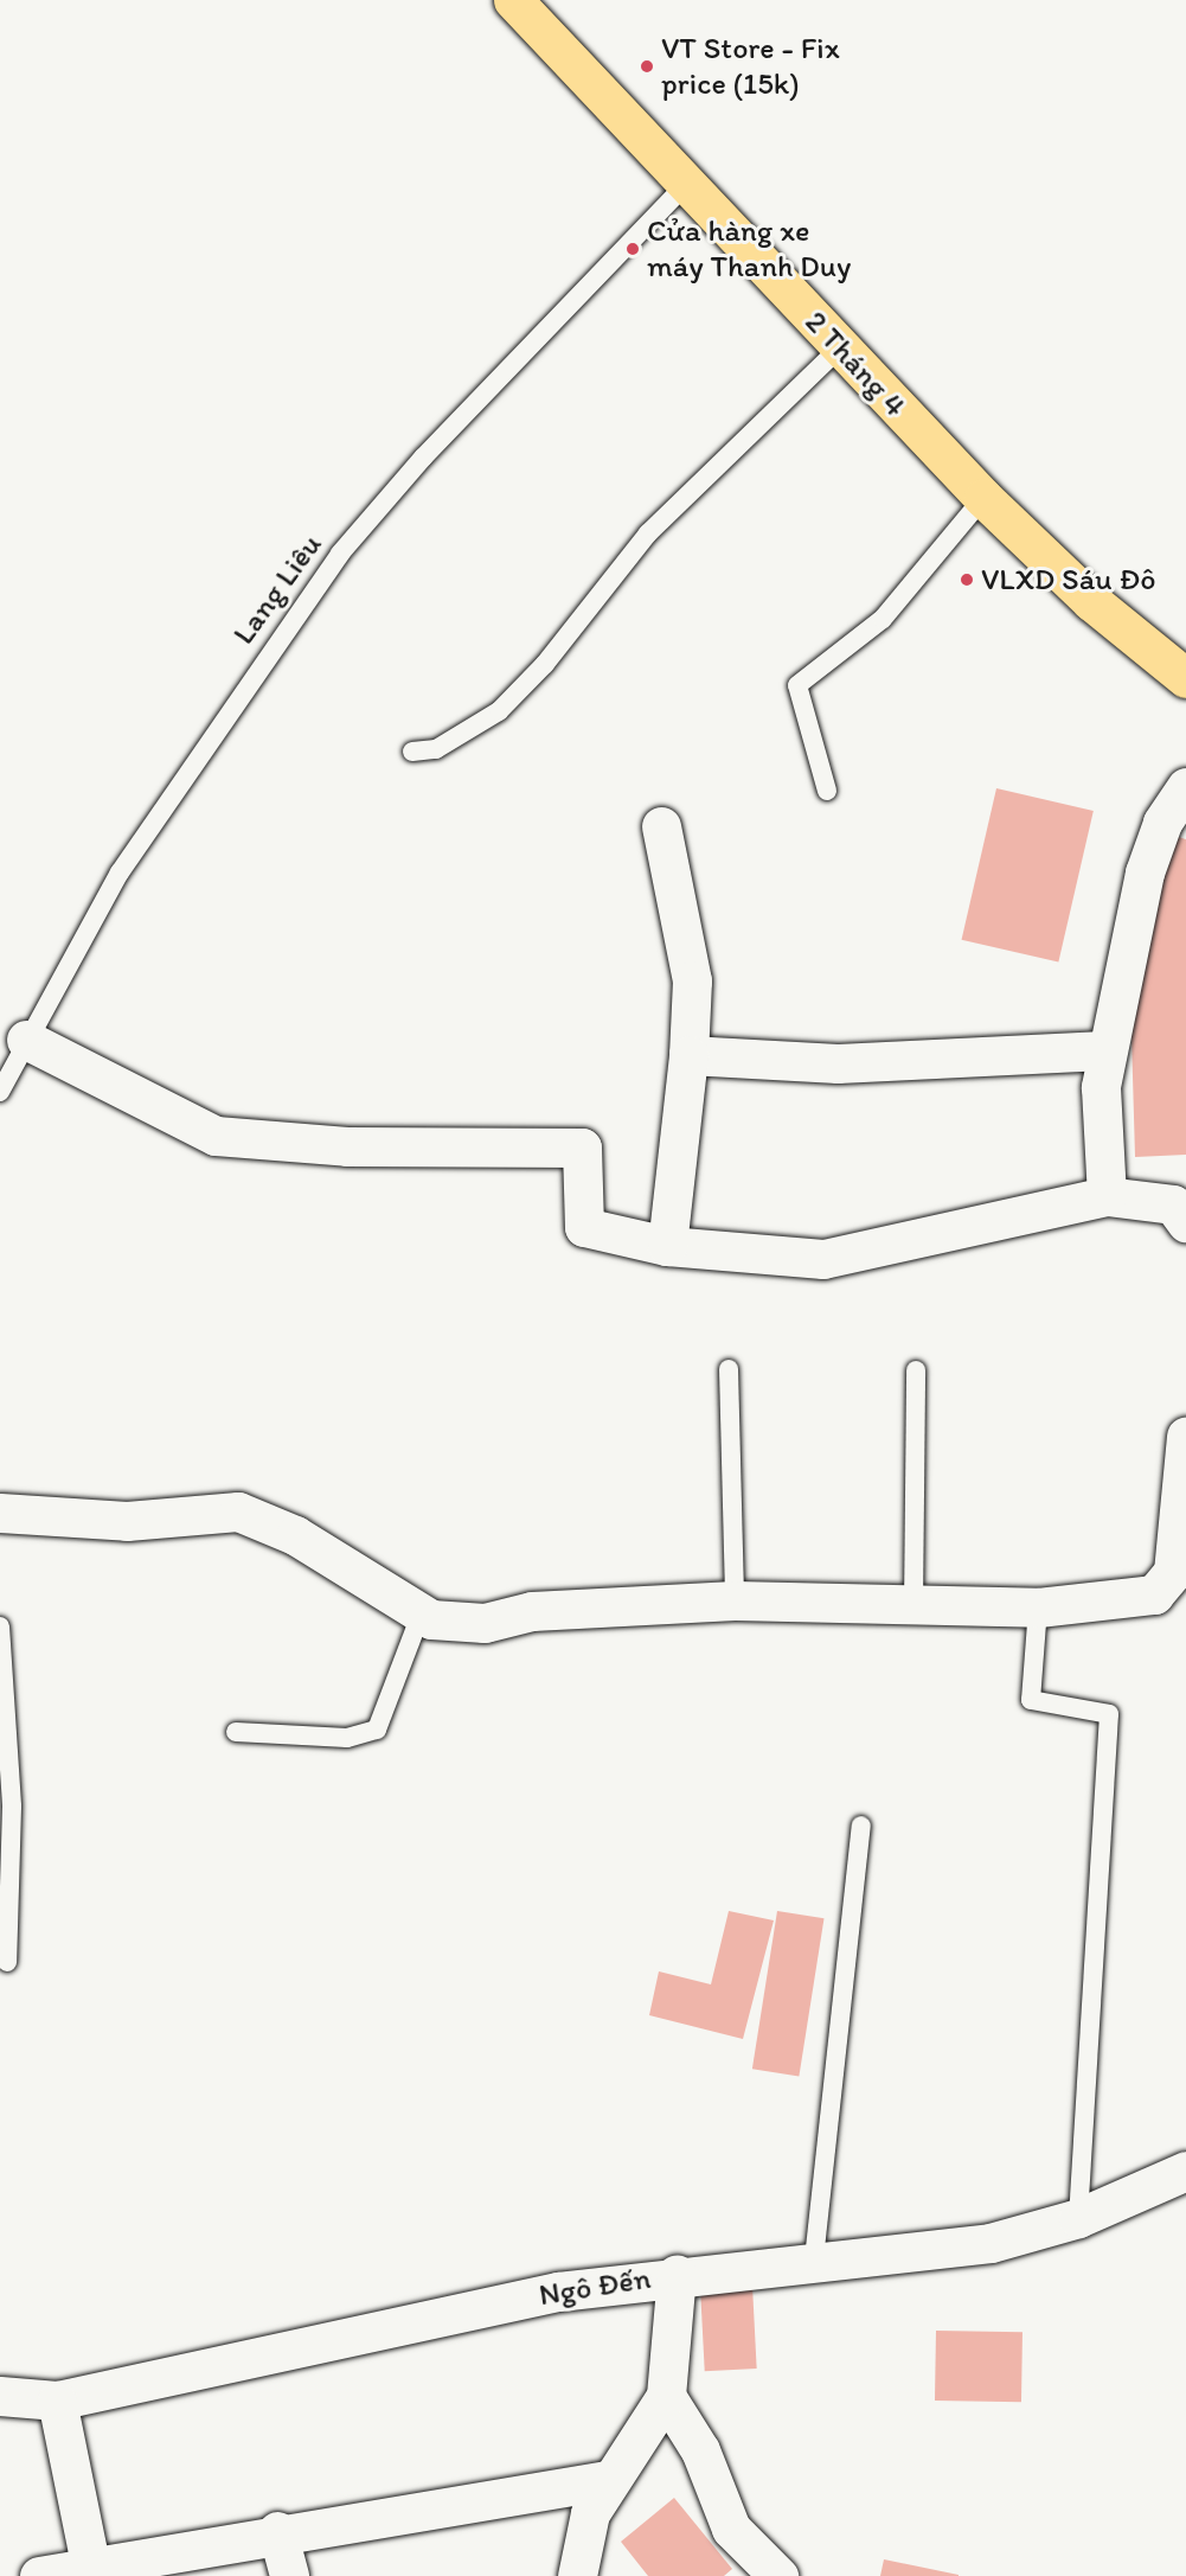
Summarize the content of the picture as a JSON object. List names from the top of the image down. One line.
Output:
{"streets":{"main road":["2 Tháng 4"],"street":["Ngô Đến"],"lane":["Lang Liêu"]},"crossings":[["2 Tháng 4","Lang Liêu"]],"places":["VT Store - Fix price (15k)","Cửa hàng xe máy Thanh Duy","VLXD Sáu Đô"]}
